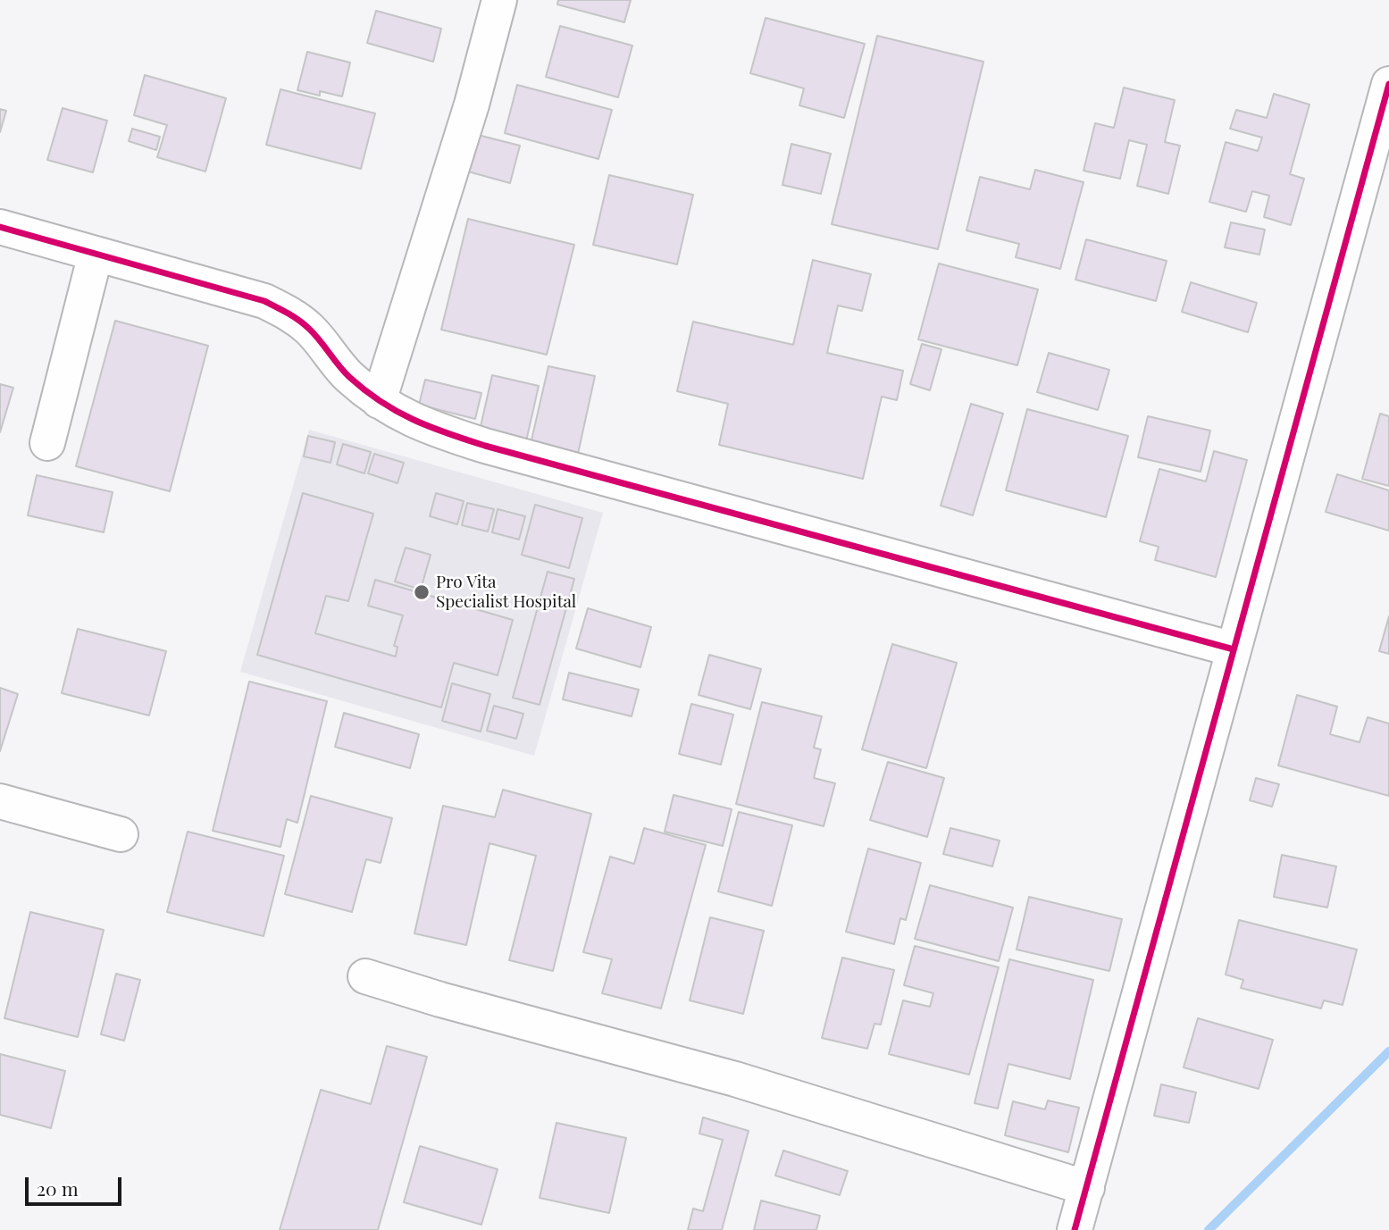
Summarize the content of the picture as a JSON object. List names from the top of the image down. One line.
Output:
{"places":["Pro Vita Specialist Hospital"],"scale_bar":"20 m"}
